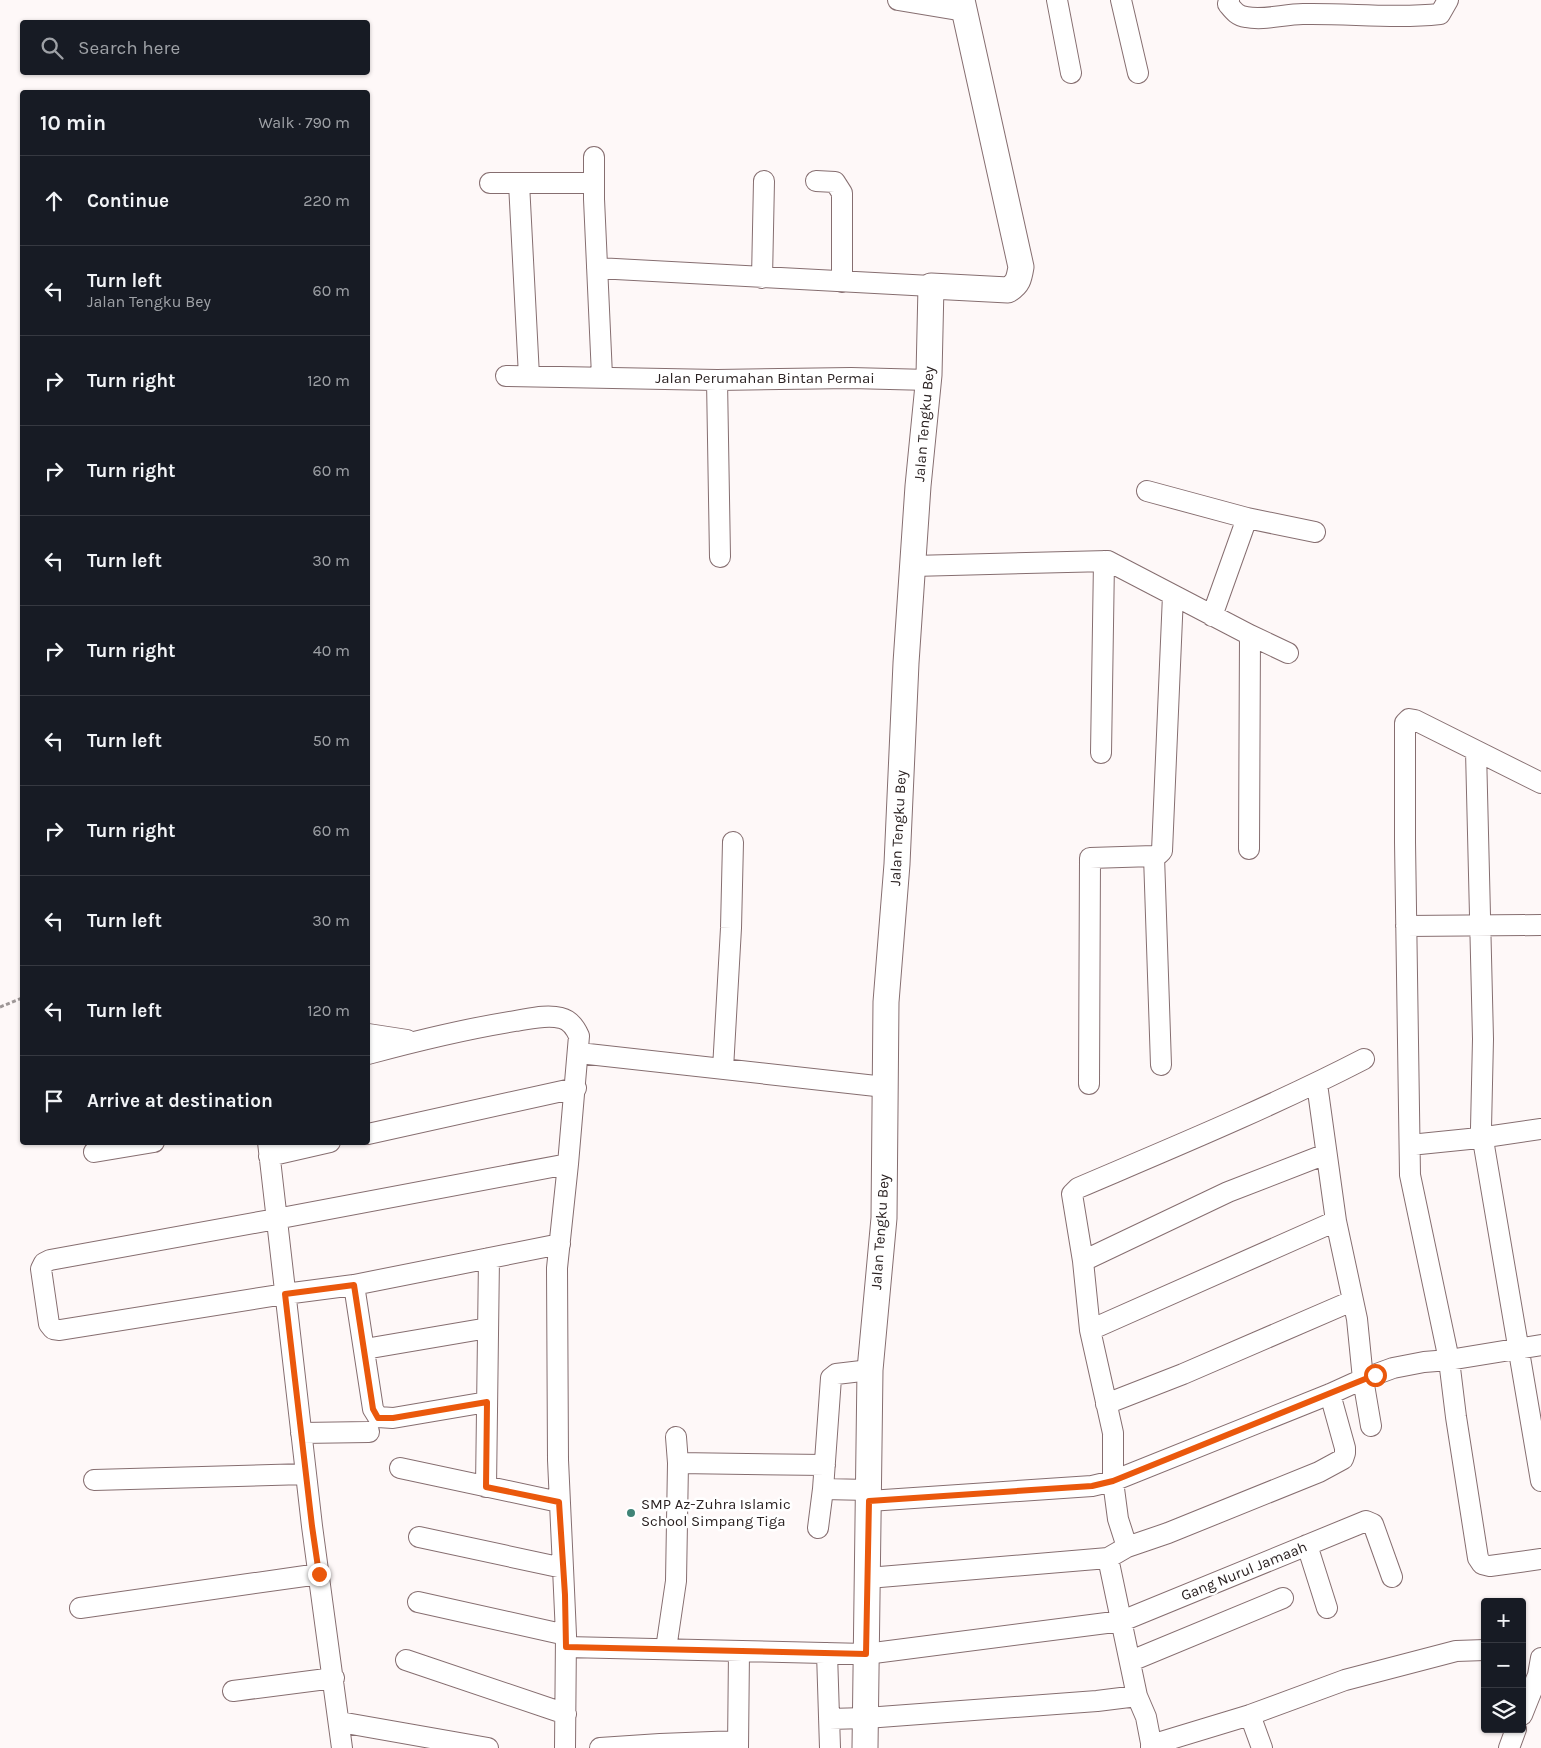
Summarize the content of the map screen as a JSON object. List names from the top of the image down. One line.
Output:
{"streets":{"main road":["Jalan Tengku Bey"],"street":["Jalan Perumahan Bintan Permai","Gang Nurul Jamaah"]},"crossings":[["Jalan Perumahan Bintan Permai","Jalan Tengku Bey"],["Jalan Tengku Bey","Gang Nurul Jamaah"]],"places":["SMP Az-Zuhra Islamic School Simpang Tiga"],"page":{"search":"Search here","heading":["10 min","Walk · 790 m"],"list":[["Continue","220 m"],["Turn left","Jalan Tengku Bey","60 m"],["Turn right","120 m"],["Turn right","60 m"],["Turn left","30 m"],["Turn right","40 m"],["Turn left","50 m"],["Turn right","60 m"],["Turn left","30 m"],["Turn left","120 m"],"Arrive at destination"],"map_buttons":["+","−"]}}
